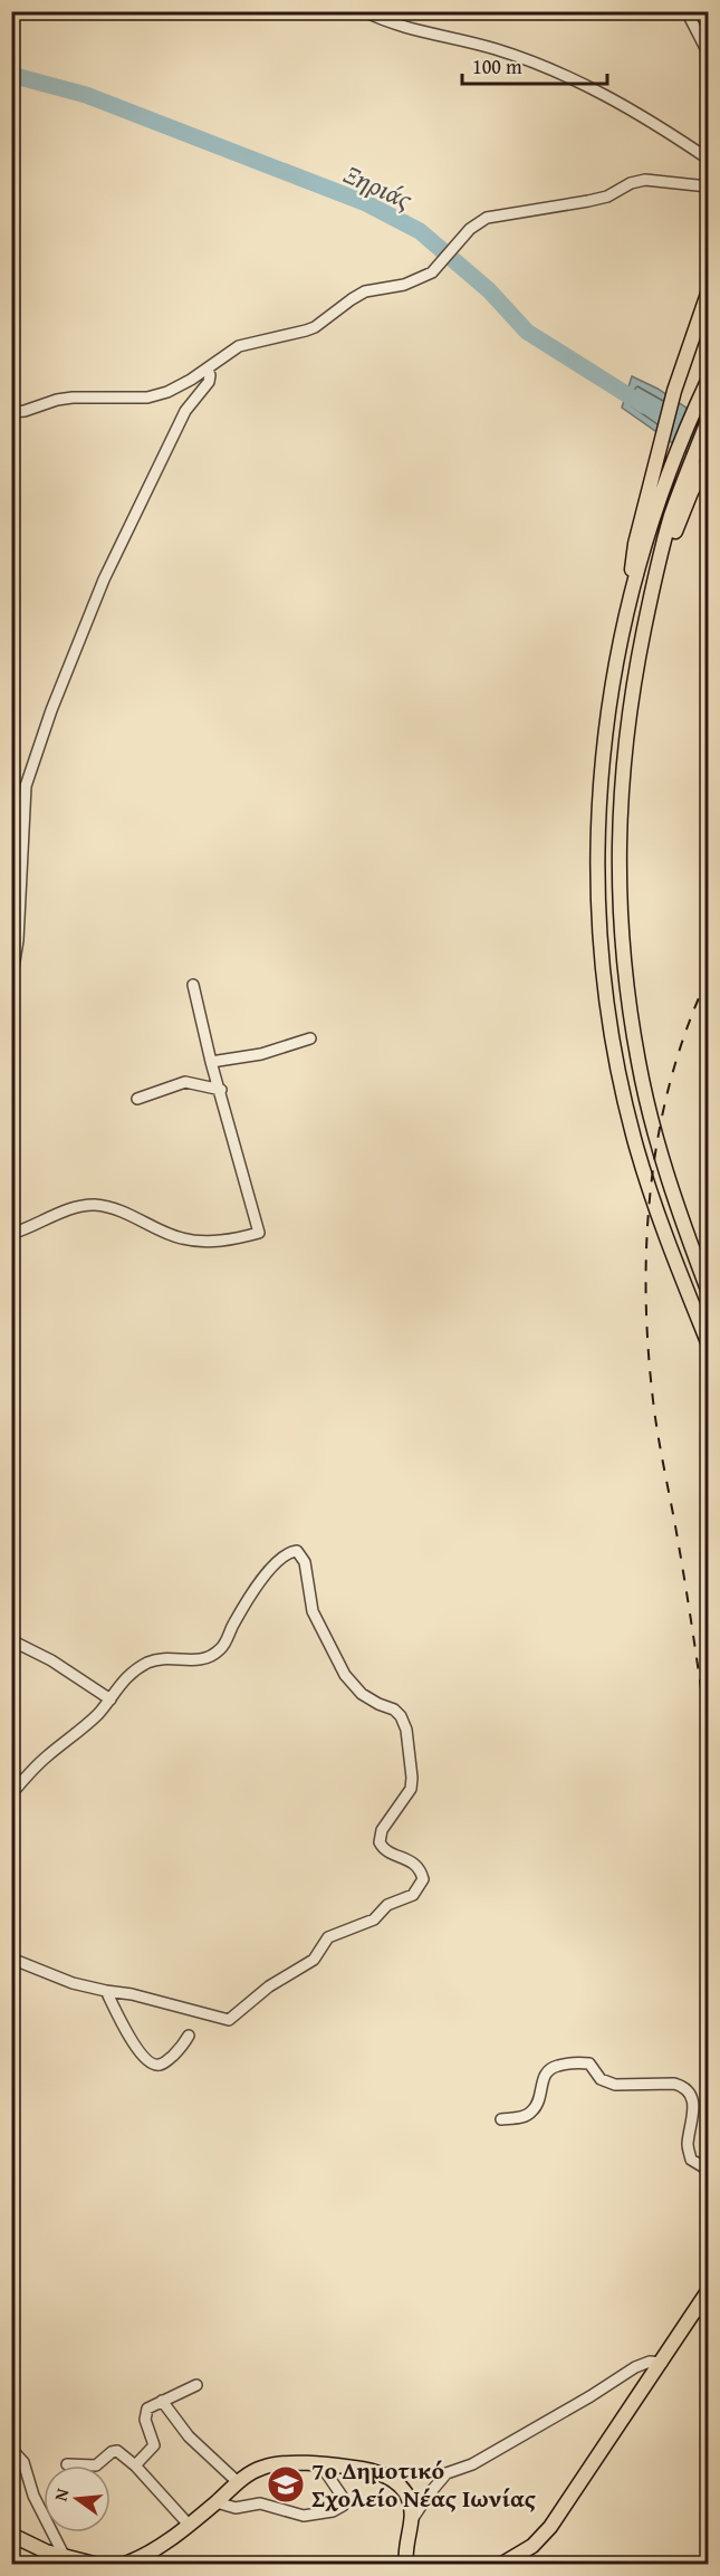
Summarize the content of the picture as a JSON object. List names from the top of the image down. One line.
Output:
{"water":["Ξηριάς"],"places":{"school or university":["7ο Δημοτικό Σχολείο Νέας Ιωνίας"]},"scale_bar":"100 m","north":"left"}
